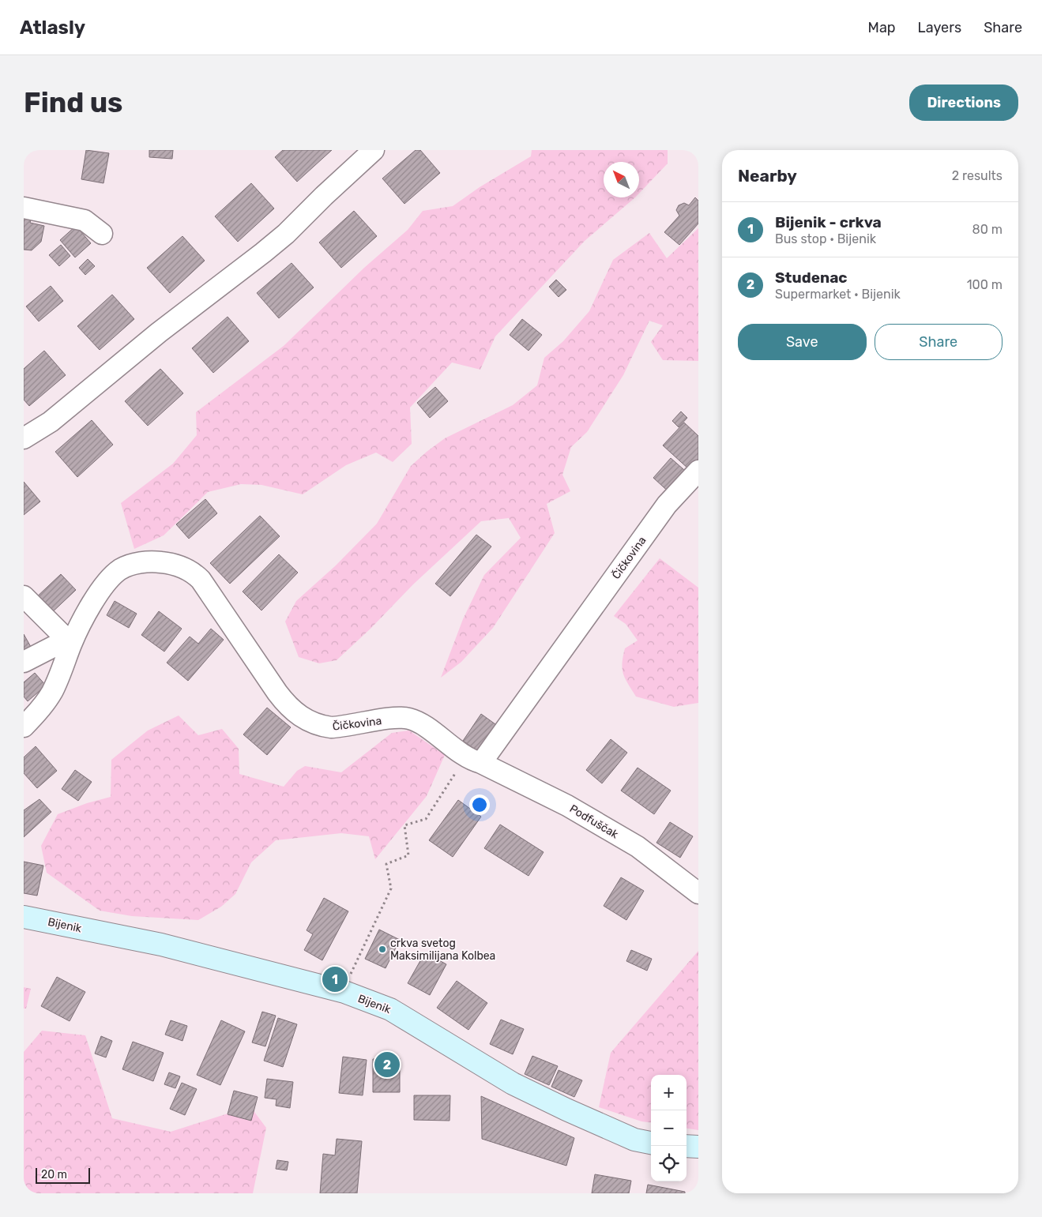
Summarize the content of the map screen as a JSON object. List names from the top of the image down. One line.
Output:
{"streets":{"main road":["Bijenik"],"street":["Čičkovina","Podfuščak"]},"crossings":[["Čičkovina","Podfuščak"]],"places":["crkva svetog Maksimilijana Kolbea"],"scale_bar":"20 m","north":"top left","page":{"header":"Atlasly","nav":["Map","Layers","Share"],"buttons":["Directions",["Save","Share"]],"title":"Find us","heading":["Nearby","2 results"],"list":[{"mark":"1","name":"Bijenik - crkva","note":"Bus stop · Bijenik","value":"80 m"},{"mark":"2","name":"Studenac","note":"Supermarket · Bijenik","value":"100 m"}],"pins":["1","2"],"map_buttons":["+","−"],"scale":"20 m"}}
